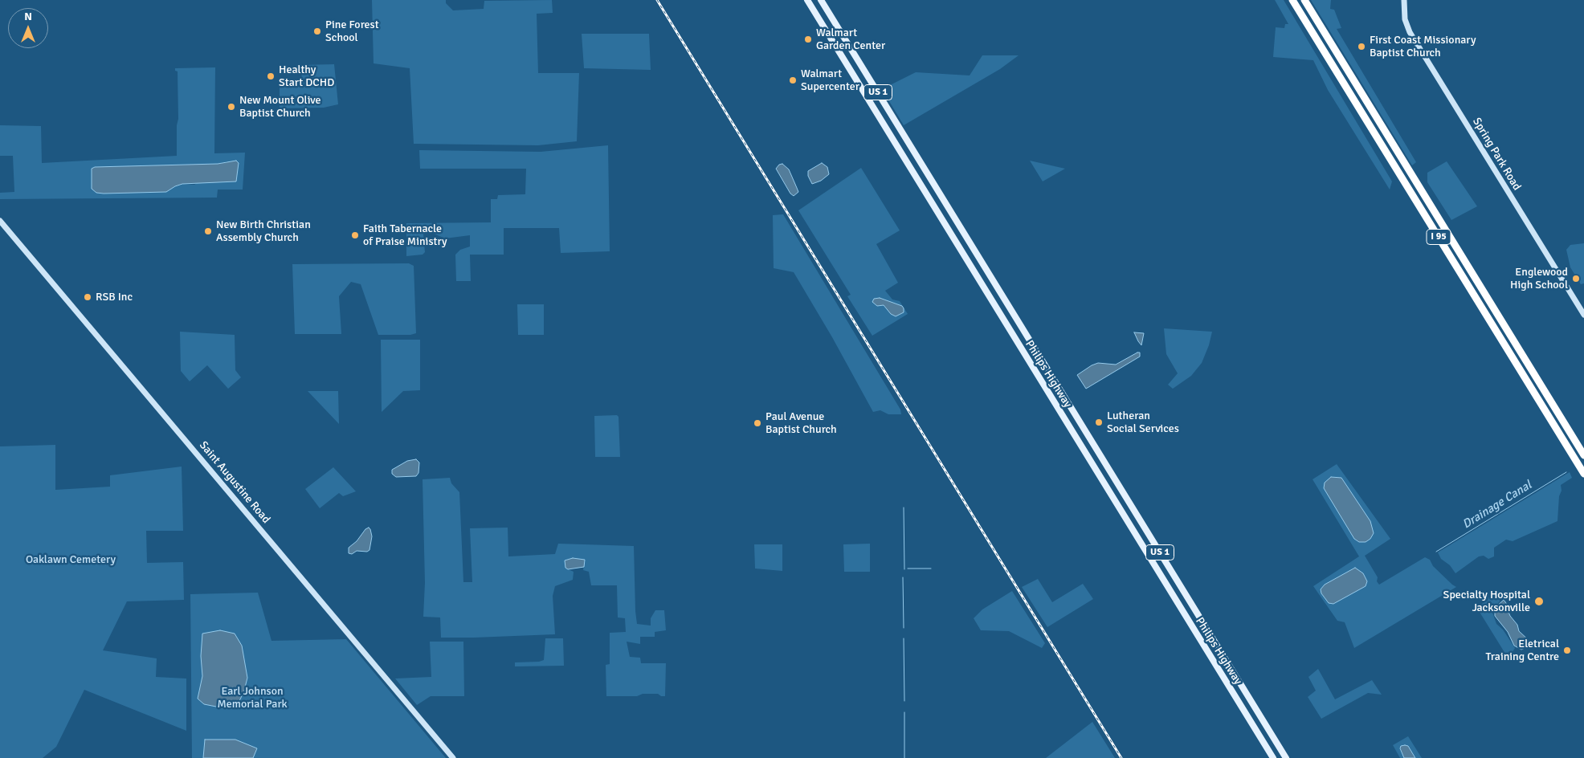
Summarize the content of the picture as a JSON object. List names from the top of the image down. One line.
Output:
{"streets":{"highway":["I 95"],"main road":["US 1","Spring Park Road","Philips Highway","Saint Augustine Road"]},"water":["Drainage Canal"],"parks":["Oaklawn Cemetery","Earl Johnson Memorial Park"],"places":["Pine Forest School","Walmart Garden Center","First Coast Missionary Baptist Church","Healthy Start DCHD","Walmart Supercenter","New Mount Olive Baptist Church","New Birth Christian Assembly Church","Faith Tabernacle of Praise Ministry","Englewood High School","RSB Inc","Lutheran Social Services","Paul Avenue Baptist Church","Specialty Hospital Jacksonville","Eletrical Training Centre"],"north":"top"}
